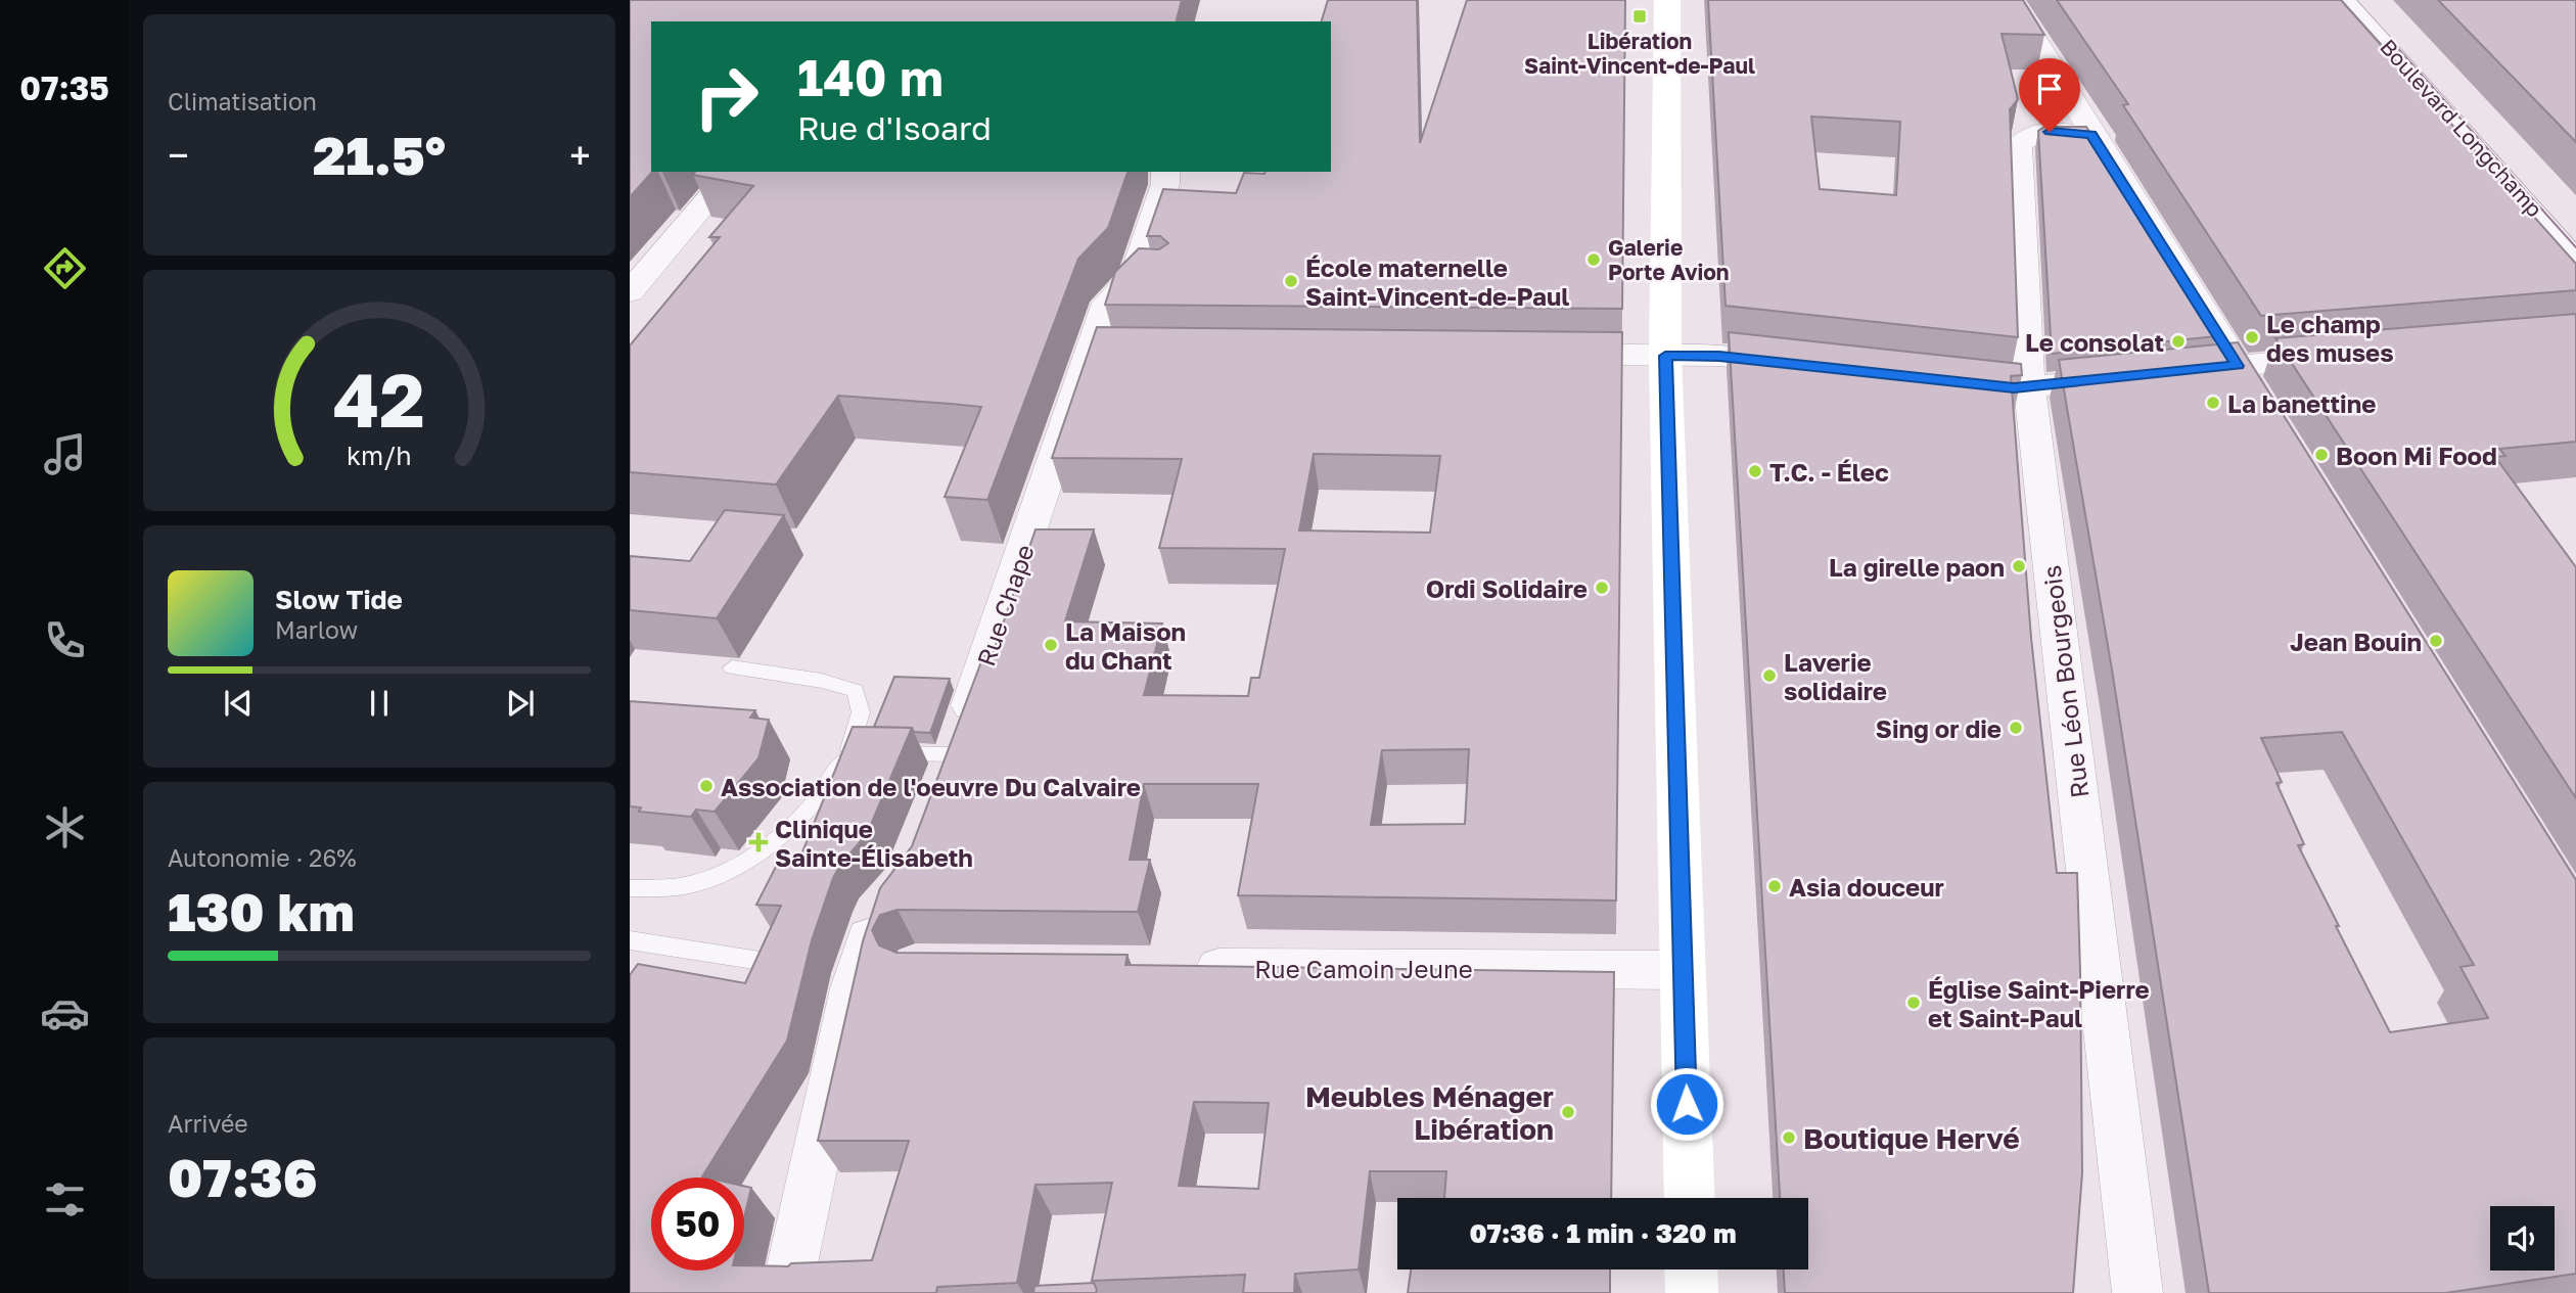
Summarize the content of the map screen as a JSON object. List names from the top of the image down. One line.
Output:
{"streets":{"street":["Boulevard Longchamp","Rue Chape","Rue Léon Bourgeois","Rue Camoin Jeune"]},"places":{"transit":["Libération Saint-Vincent-de-Paul"],"other":["Galerie Porte Avion","École maternelle Saint-Vincent-de-Paul","Le champ des muses","Le consolat","La banettine","Boon Mi Food","T.C. - Élec","La girelle paon","Ordi Solidaire","Jean Bouin","La Maison du Chant","Laverie solidaire","Sing or die","Association de l'oeuvre Du Calvaire","Asia douceur","Église Saint-Pierre et Saint-Paul","Meubles Ménager Libération","Boutique Hervé"],"health":["Clinique Sainte-Élisabeth"]},"page":{"tabs":"07:35","tile":["Climatisation",["Autonomie · 26%","130 km"],["Arrivée","07:36"]],"turn":["140 m","Rue d'Isoard"],"heat":["−","21.5°","+"],"song":["Slow Tide","Marlow"],"limit":"50","trip":"07:36 · 1 min · 320 m","gauge":["42","km/h"]}}
